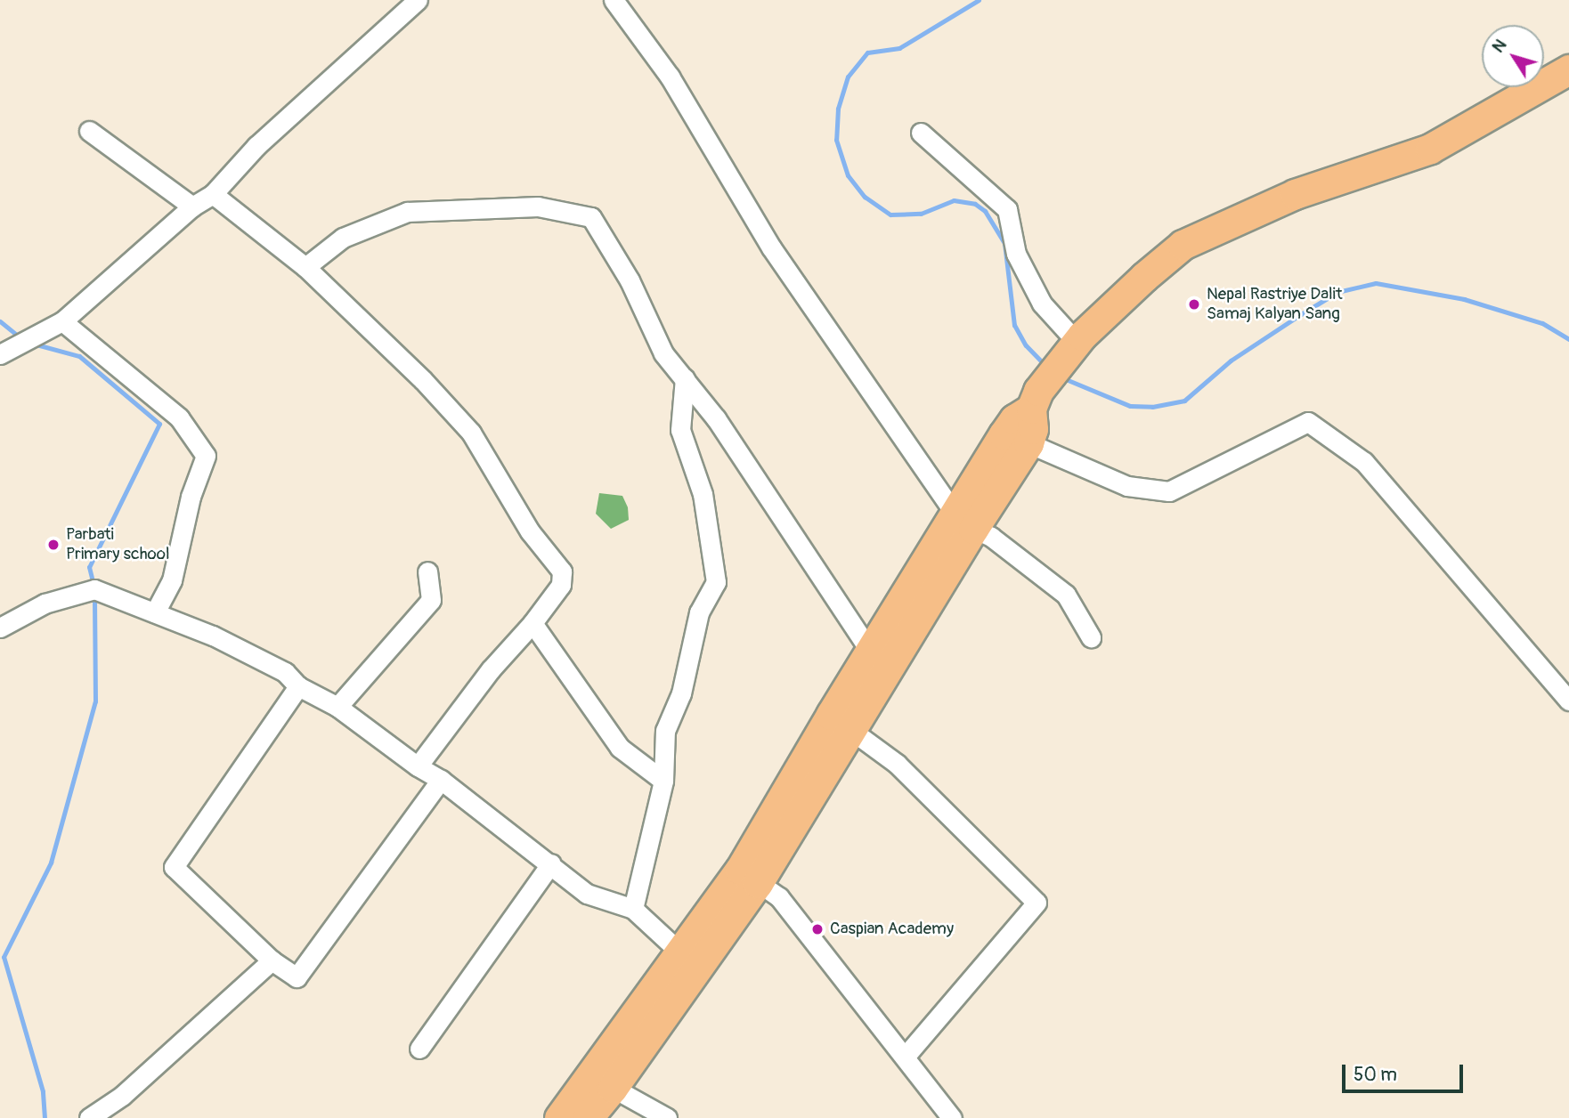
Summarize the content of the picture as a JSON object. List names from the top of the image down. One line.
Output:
{"places":["Nepal Rastriye Dalit Samaj Kalyan Sang","Parbati Primary school","Caspian Academy"],"scale_bar":"50 m","north":"top left"}
